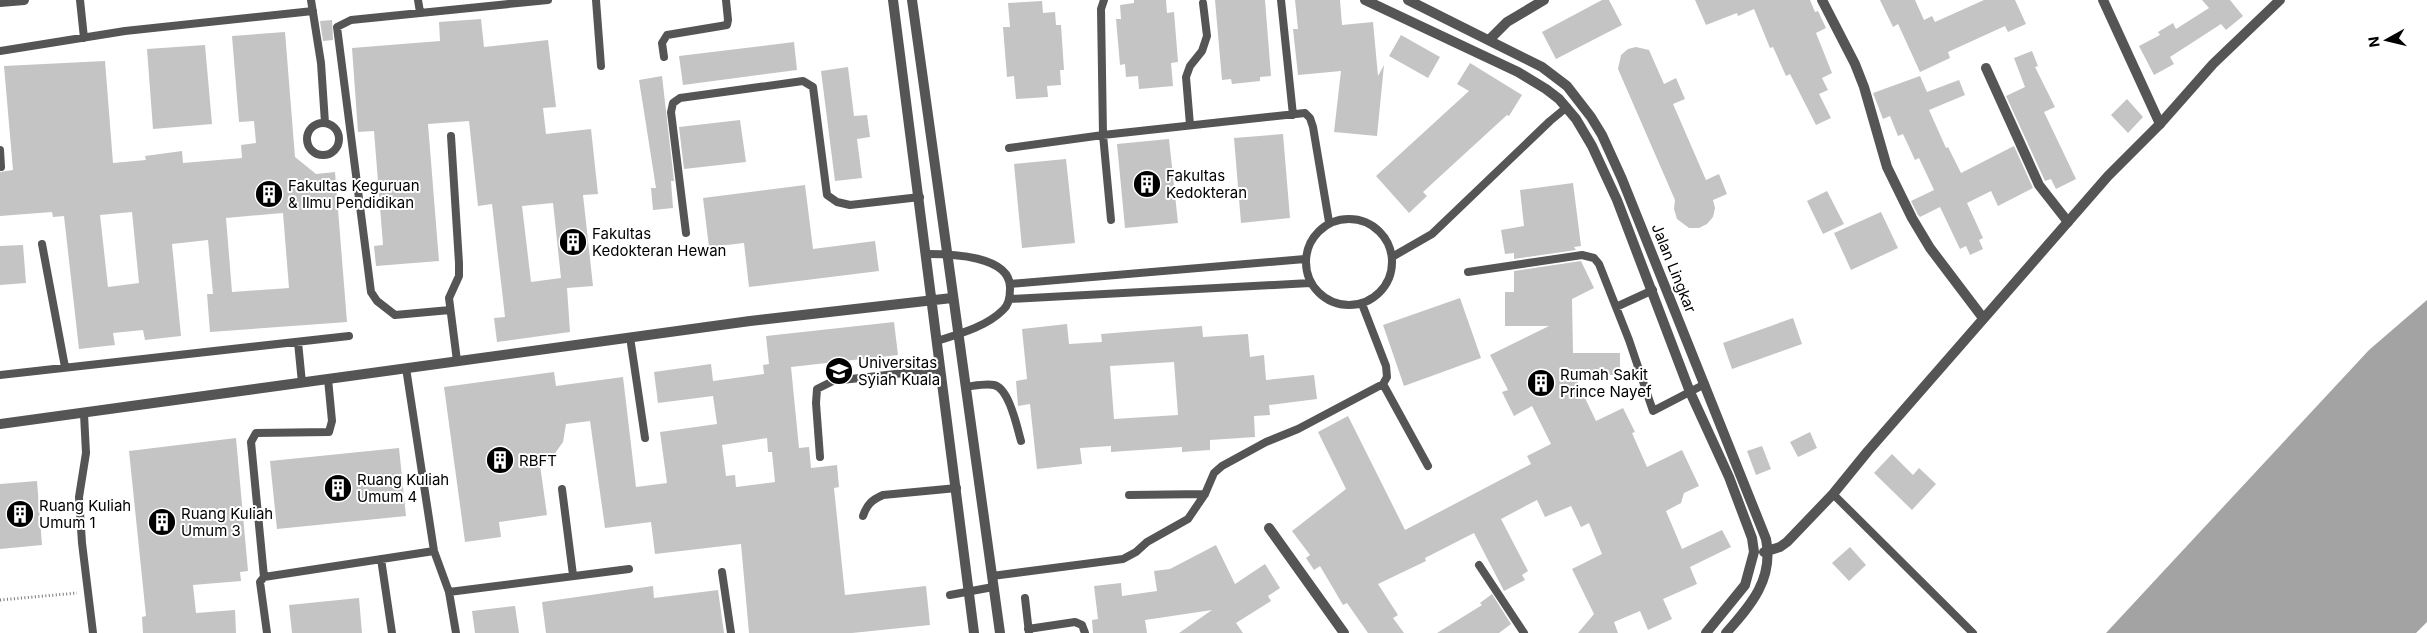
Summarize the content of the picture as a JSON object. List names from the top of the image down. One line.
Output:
{"streets":{"street":["Jalan Lingkar"]},"places":{"building":["Fakultas Kedokteran","Fakultas Keguruan & Ilmu Pendidikan","Fakultas Kedokteran Hewan","Rumah Sakit Prince Nayef","RBFT","Ruang Kuliah Umum 4","Ruang Kuliah Umum 1","Ruang Kuliah Umum 3"],"school or university":["Universitas Syiah Kuala"]},"north":"left"}
